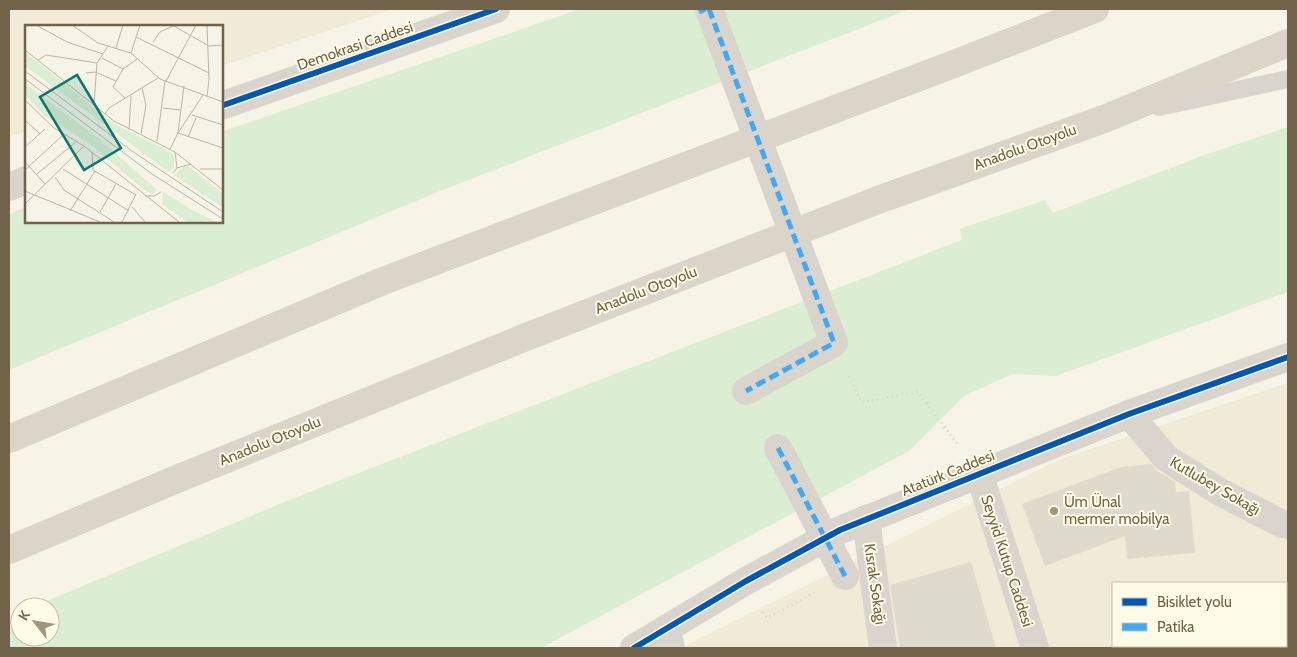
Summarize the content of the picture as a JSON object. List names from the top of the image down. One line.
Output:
{"streets":{"highway":["Anadolu Otoyolu"],"street":["Demokrasi Caddesi","Atatürk Caddesi","Kutlubey Sokağı","Seyyid Kutup Caddesi","Kısrak Sokağı"]},"crossings":[["Atatürk Caddesi","Kutlubey Sokağı"],["Atatürk Caddesi","Seyyid Kutup Caddesi"],["Atatürk Caddesi","Kısrak Sokağı"]],"places":["Üm Ünal mermer mobilya"],"legend":["Bisiklet yolu","Patika"],"north":"top left"}
